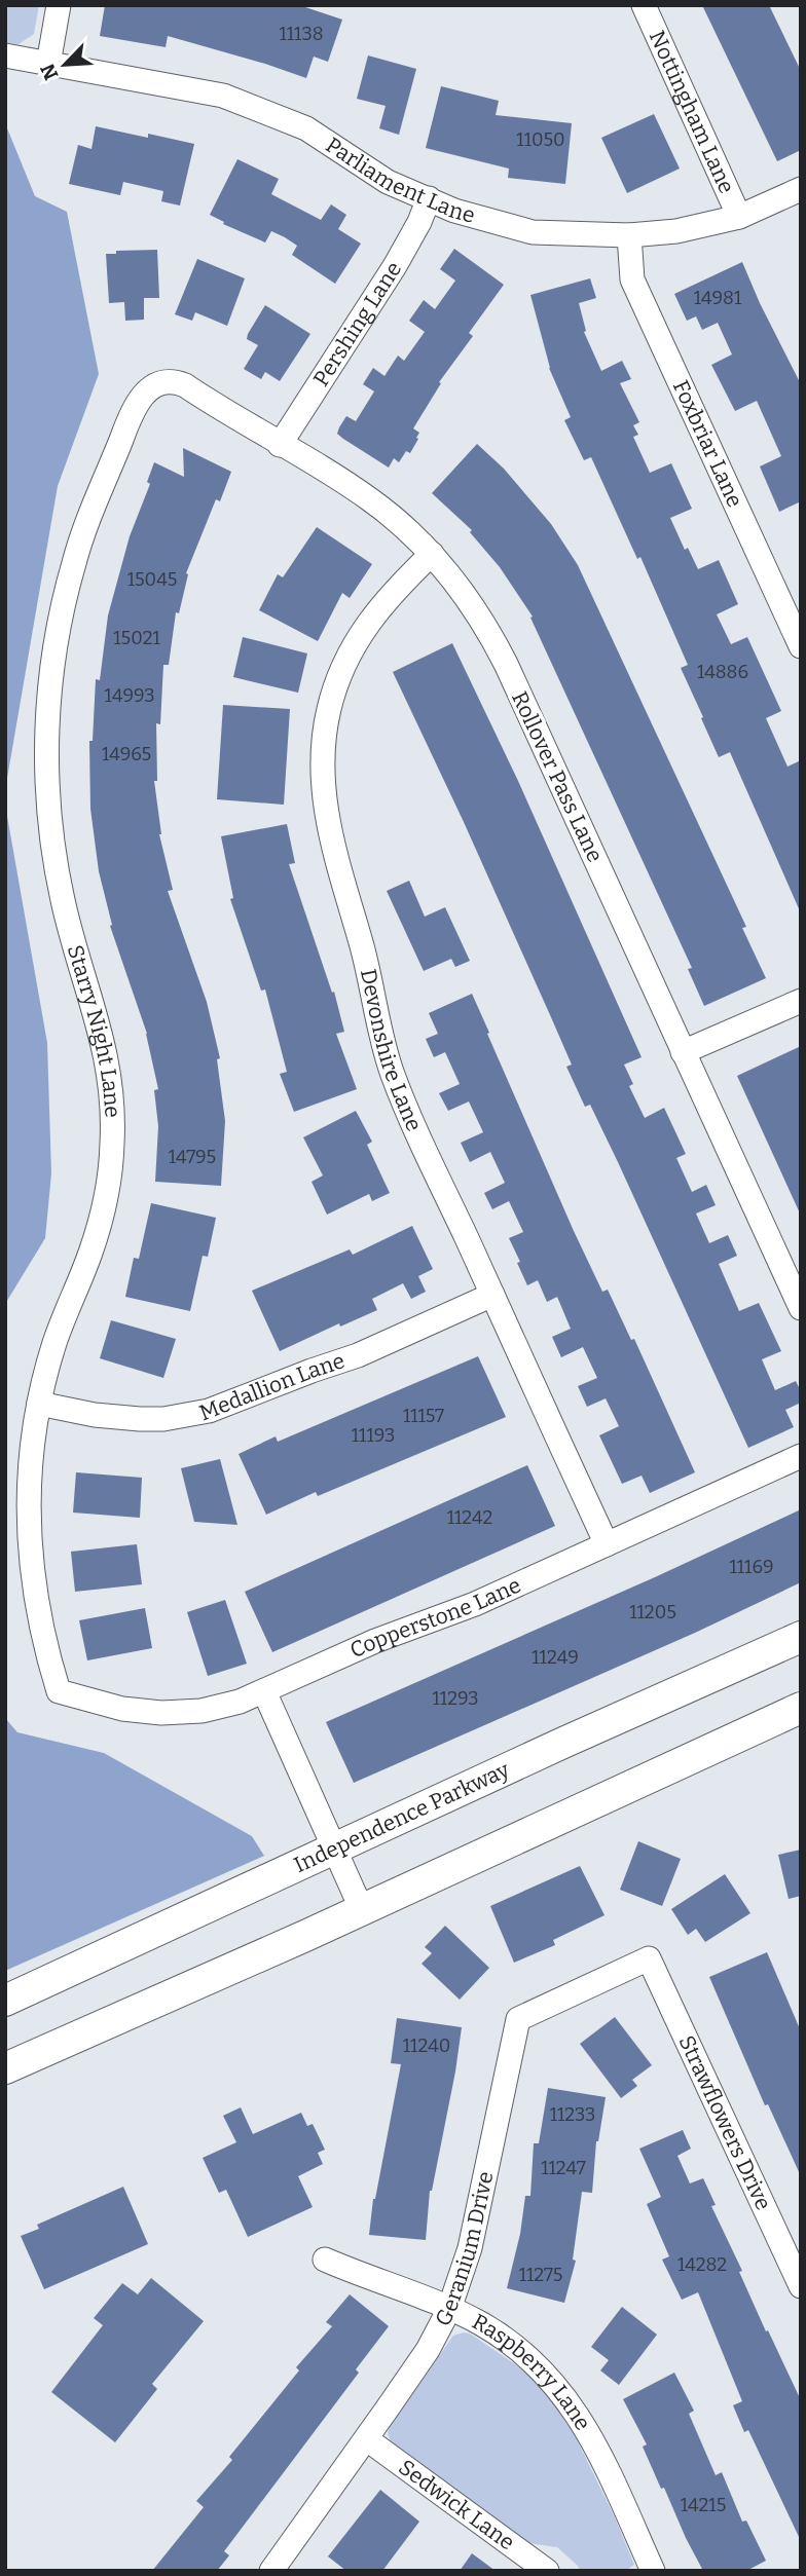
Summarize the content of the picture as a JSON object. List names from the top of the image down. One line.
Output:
{"streets":{"main road":["Independence Parkway"],"street":["Nottingham Lane","Parliament Lane","Pershing Lane","Foxbriar Lane","Rollover Pass Lane","Starry Night Lane","Devonshire Lane","Medallion Lane","Copperstone Lane","Strawflowers Drive","Geranium Drive","Raspberry Lane","Sedwick Lane"]},"crossings":[["Nottingham Lane","Parliament Lane"],["Parliament Lane","Pershing Lane"],["Parliament Lane","Foxbriar Lane"],["Pershing Lane","Rollover Pass Lane"],["Rollover Pass Lane","Starry Night Lane"],["Rollover Pass Lane","Devonshire Lane"],["Starry Night Lane","Medallion Lane"],["Starry Night Lane","Copperstone Lane"],["Devonshire Lane","Medallion Lane"],["Devonshire Lane","Copperstone Lane"],["Strawflowers Drive","Geranium Drive"],["Geranium Drive","Raspberry Lane"],["Geranium Drive","Sedwick Lane"]],"house_numbers":["11138","11050","14981","15045","15021","14886","14993","14965","14795","11157","11193","11242","11169","11205","11249","11293","11240","11233","11247","14282","11275","14215"],"north":"bottom left"}
